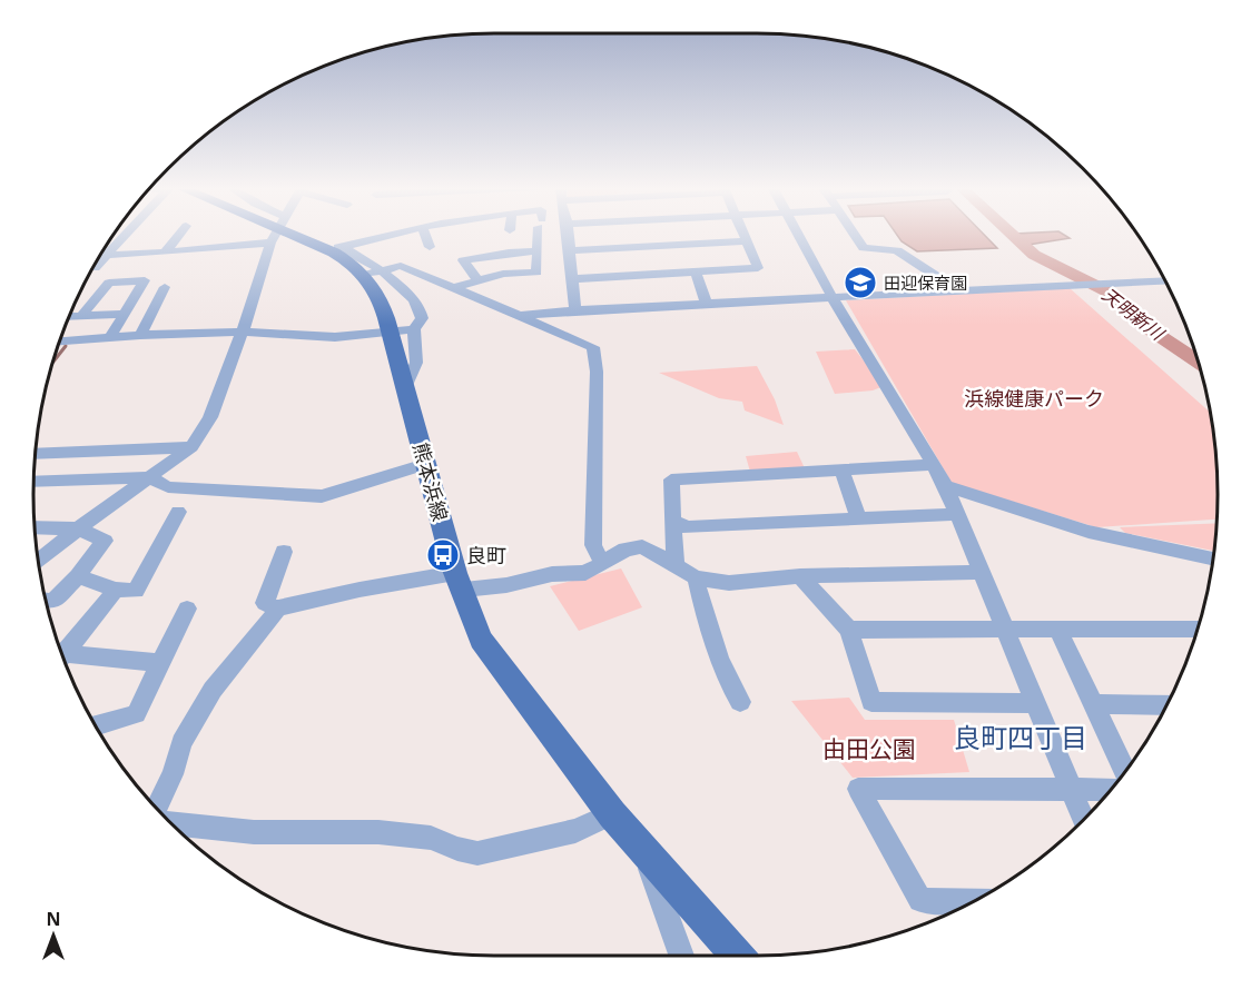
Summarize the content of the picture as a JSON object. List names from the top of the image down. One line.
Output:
{"streets":{"main road":["熊本浜線"]},"districts":["良町四丁目"],"water":["天明新川"],"parks":["浜線健康パーク","由田公園"],"places":{"school or university":["田迎保育園"],"bus stop":["良町"]},"north":"top"}
